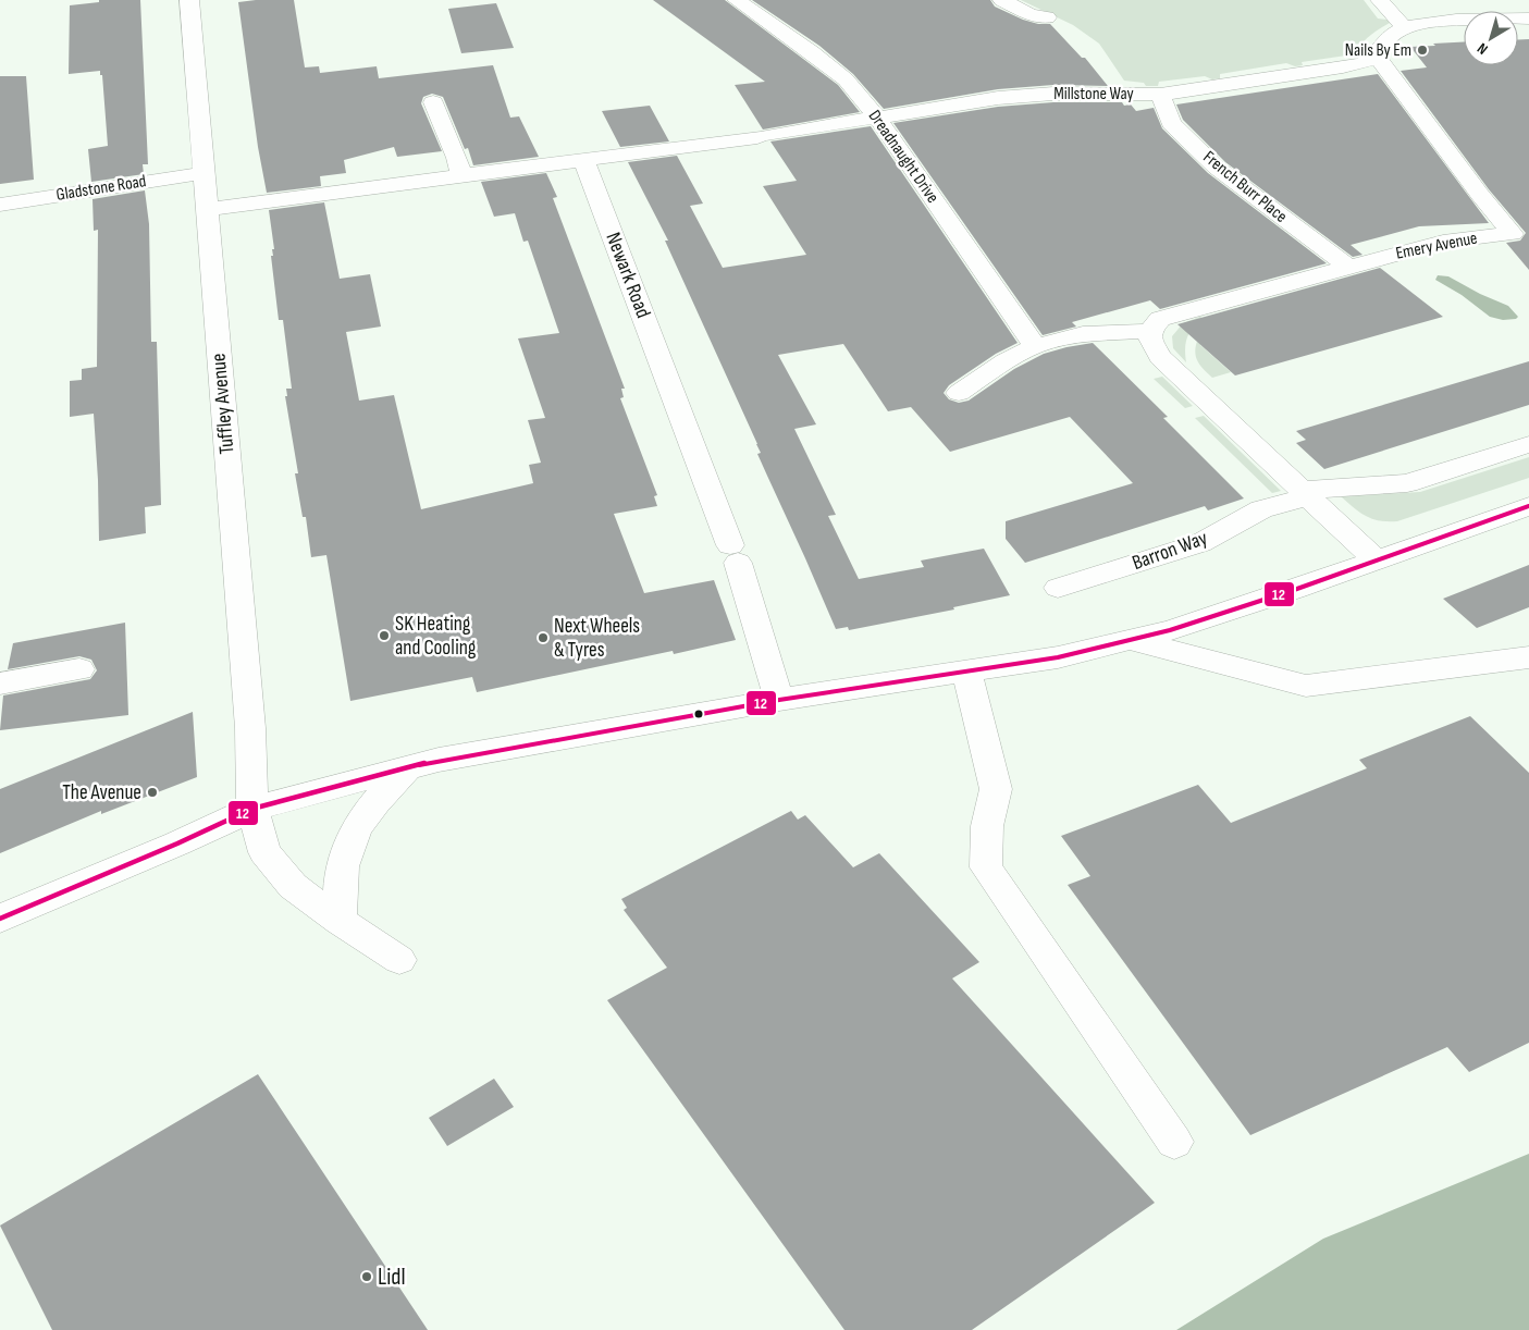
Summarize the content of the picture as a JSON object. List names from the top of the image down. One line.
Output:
{"streets":{"street":["Millstone Way","Dreadnaught Drive","French Burr Place","Gladstone Road","Emery Avenue","Newark Road","Tuffley Avenue","Barron Way"]},"crossings":[["Millstone Way","Dreadnaught Drive"],["Millstone Way","French Burr Place"],["Millstone Way","Emery Avenue"],["Millstone Way","Newark Road"],["French Burr Place","Emery Avenue"],["Gladstone Road","Tuffley Avenue"]],"places":["Nails By Em","SK Heating and Cooling","Next Wheels & Tyres","The Avenue","Lidl"],"lines":["transit line 12"],"north":"bottom left"}
